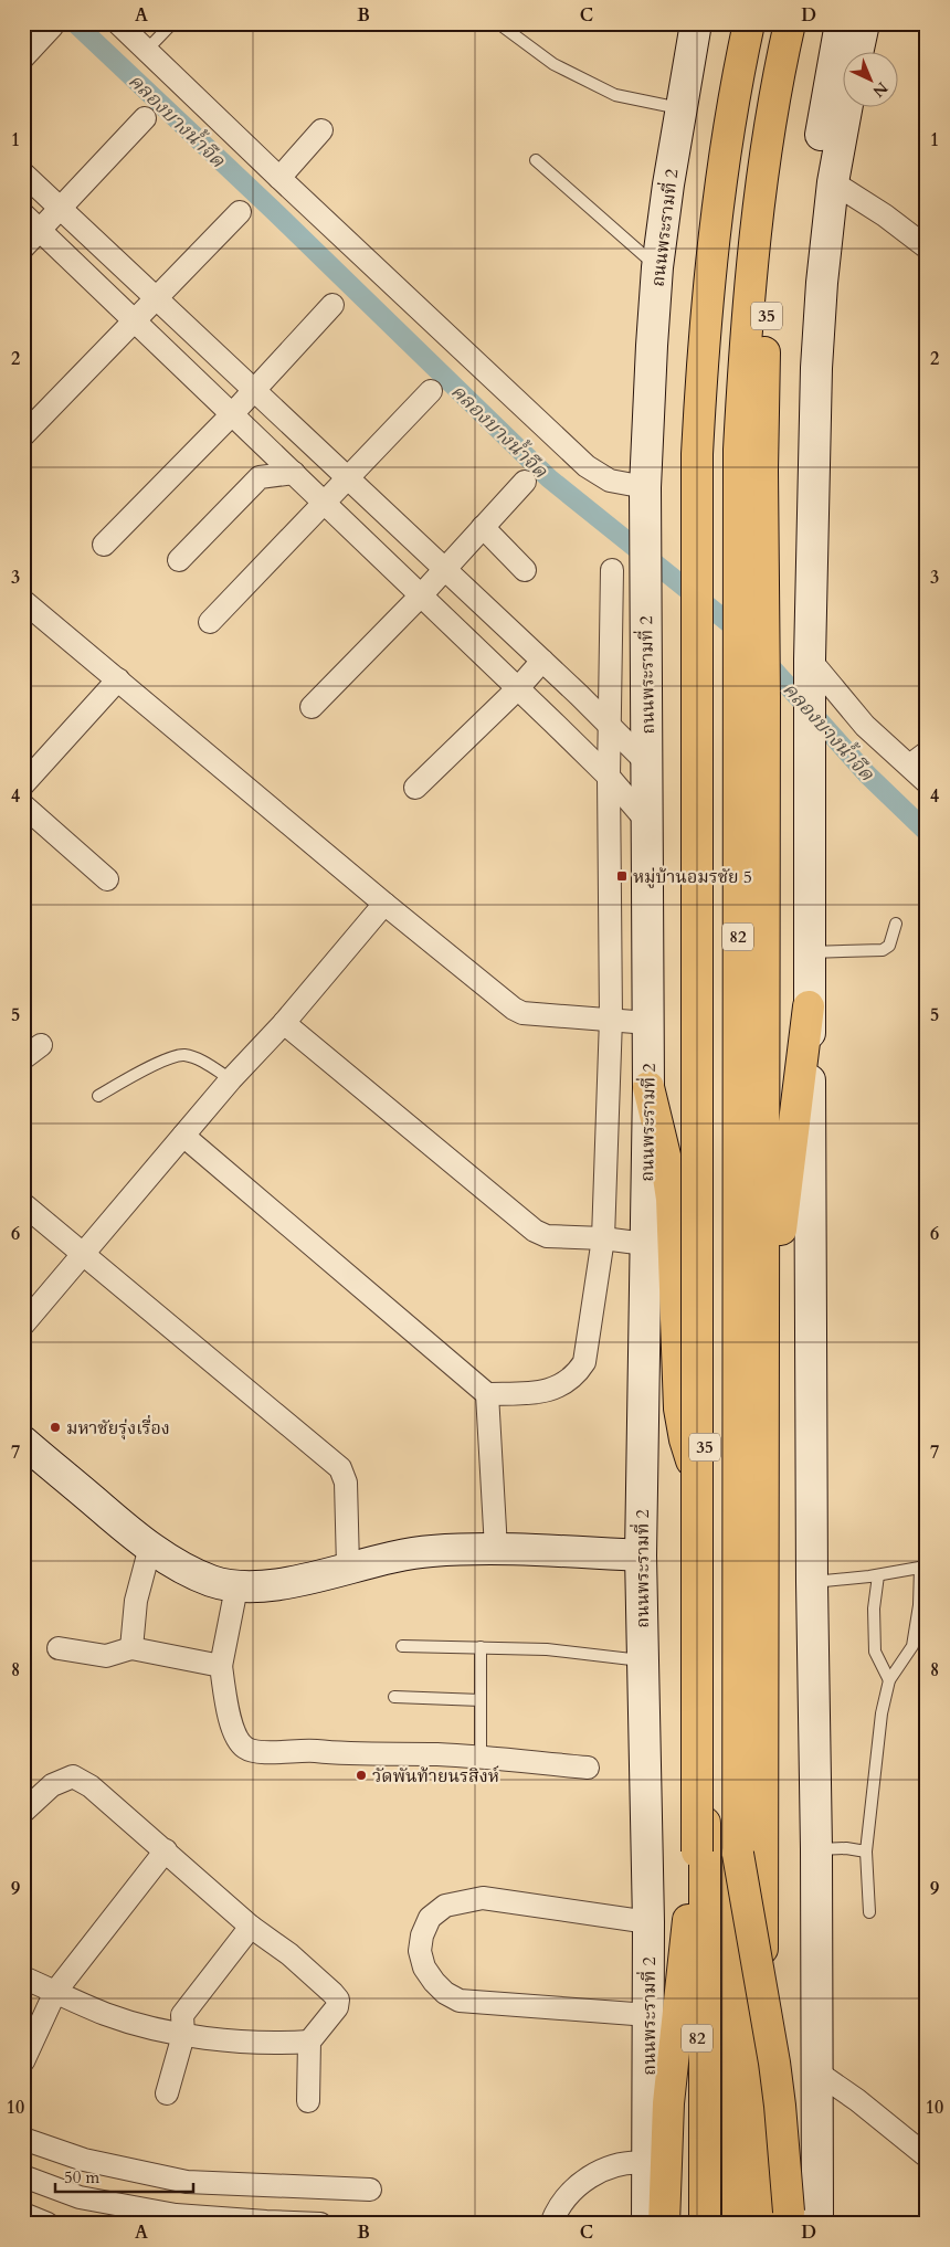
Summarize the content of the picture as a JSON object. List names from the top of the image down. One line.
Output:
{"streets":{"highway":["35","82"],"main road":["ถนนพระรามที่ 2"]},"crossings":[["35","82"]],"water":["คลองบางน้ำจืด"],"places":{"transit":["หมู่บ้านอมรชัย 5"],"other":["มหาชัยรุ่งเรื่อง","วัดพันท้ายนรสิงห์"]},"scale_bar":"50 m","north":"bottom right","grid":{"columns":["A","B","C","D"],"rows":["1","2","3","4","5","6","7","8","9","10"]}}
